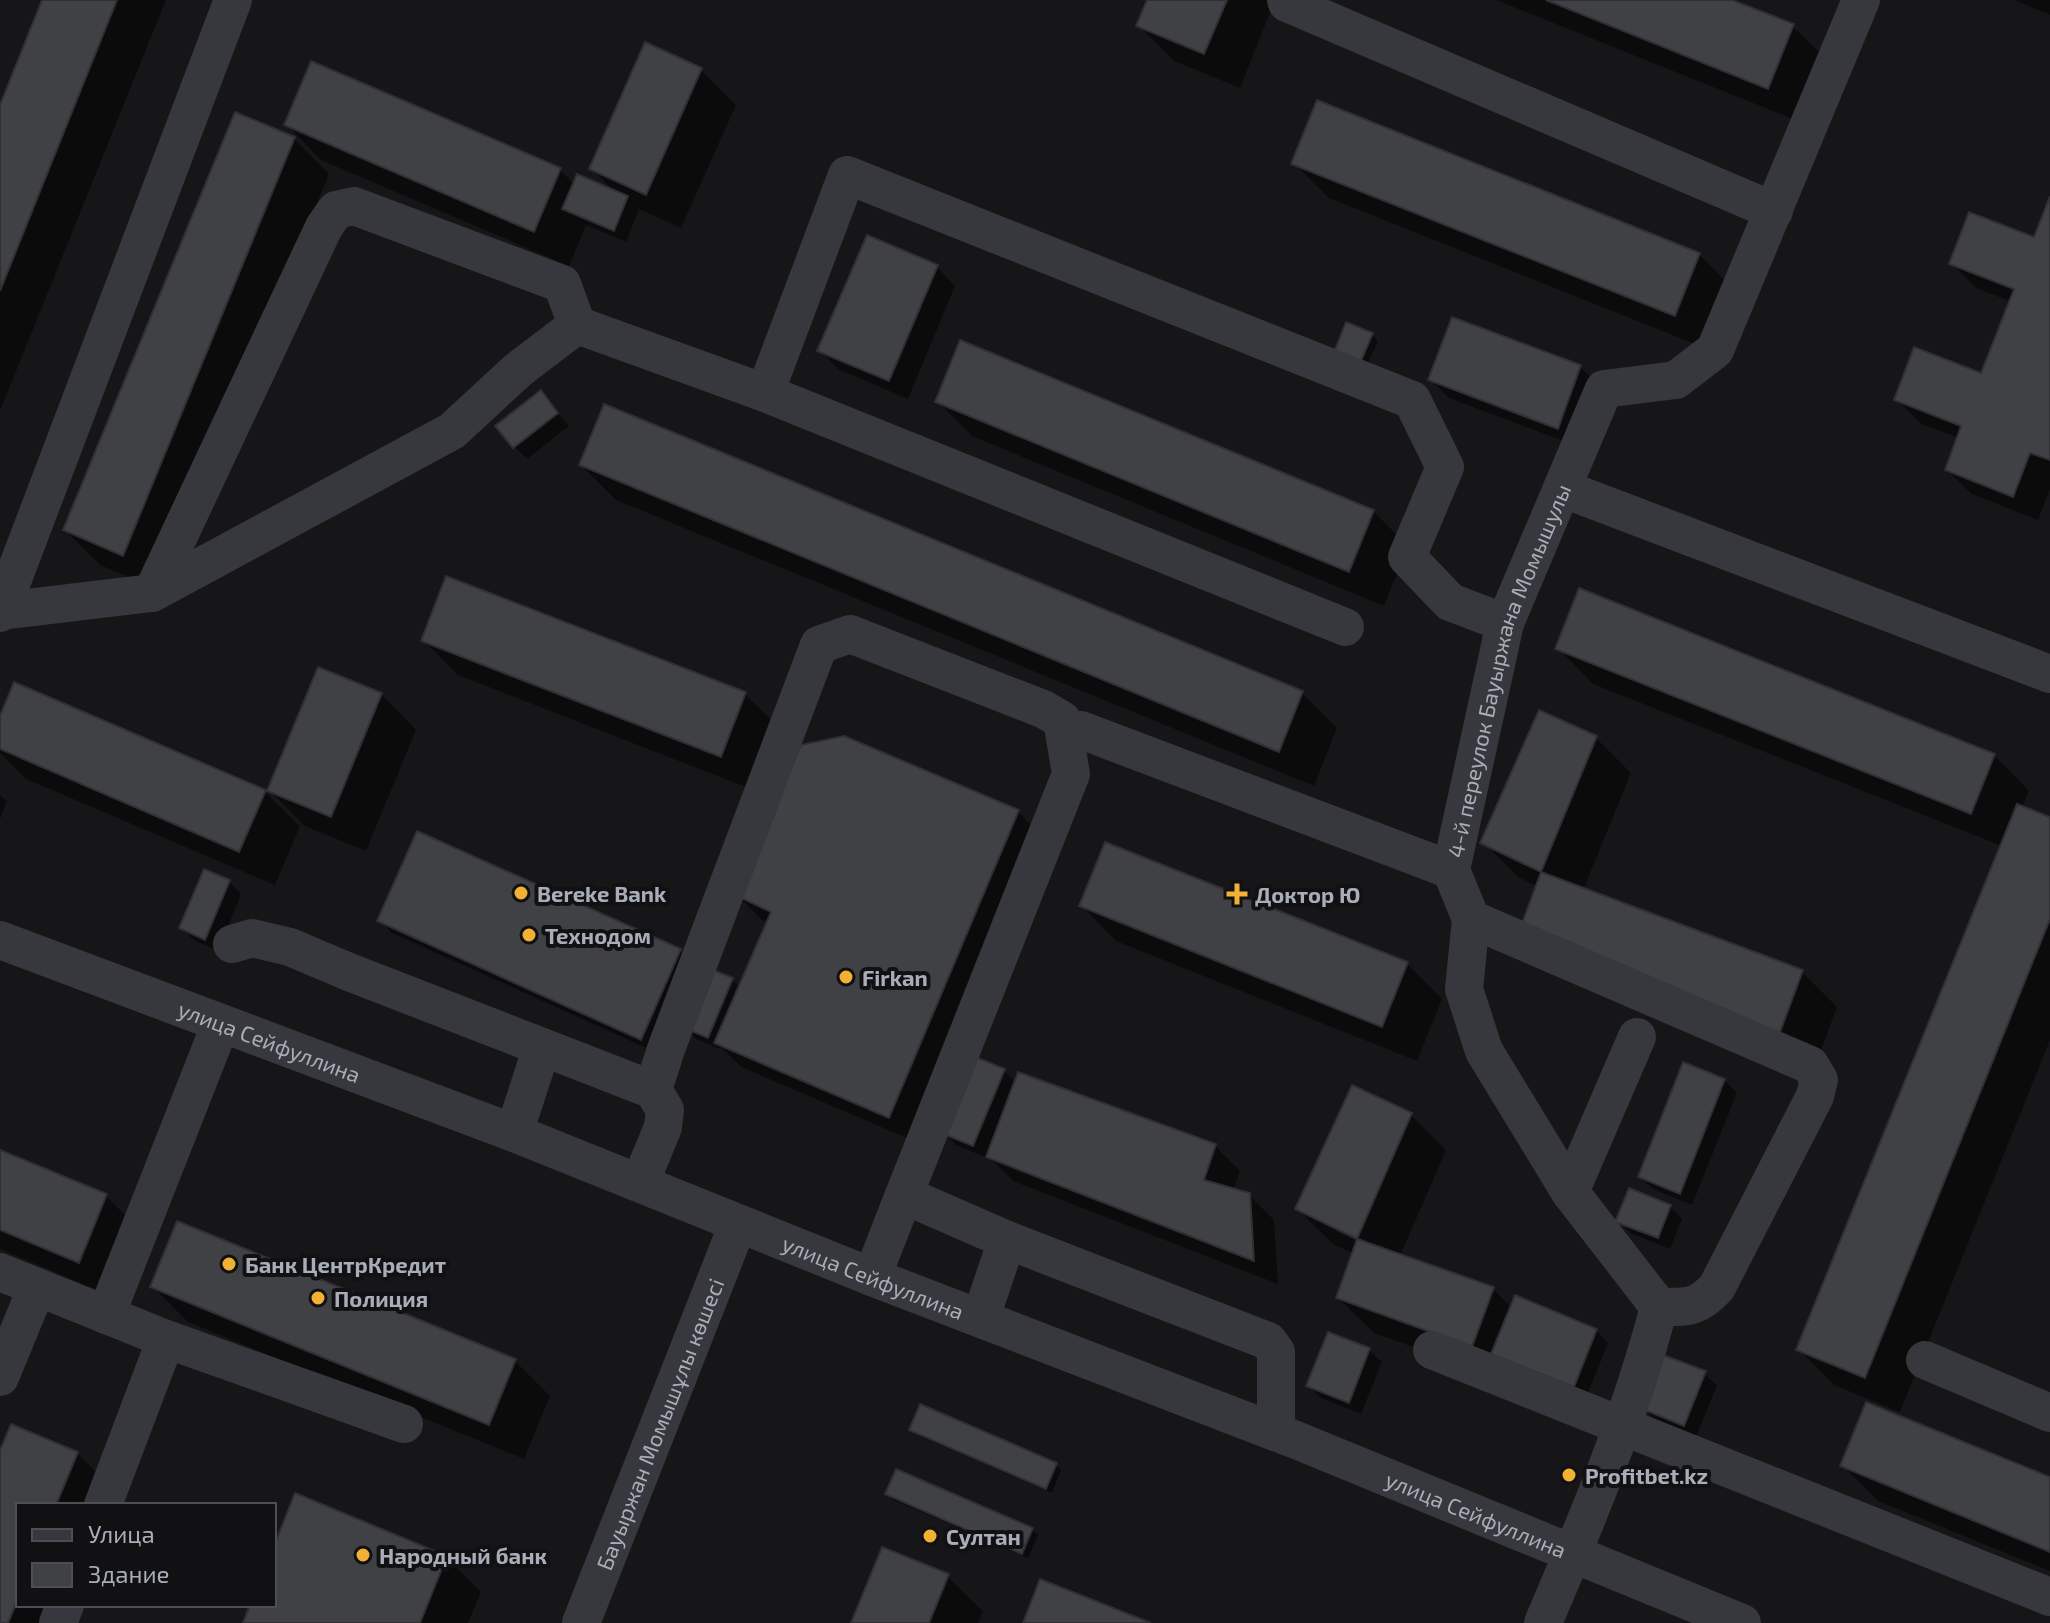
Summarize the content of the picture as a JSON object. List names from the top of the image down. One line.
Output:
{"streets":{"street":["4-й переулок Бауыржана Момышулы","улица Сейфуллина","Бауыржан Момышұлы көшесі"]},"crossings":[["улица Сейфуллина","Бауыржан Момышұлы көшесі"]],"places":{"other":["Bereke Bank","Технодом","Firkan","Банк ЦентрКредит","Полиция","Profitbet.kz","Султан","Народный банк"],"health":["Доктор Ю"]},"legend":["Улица","Здание"]}
